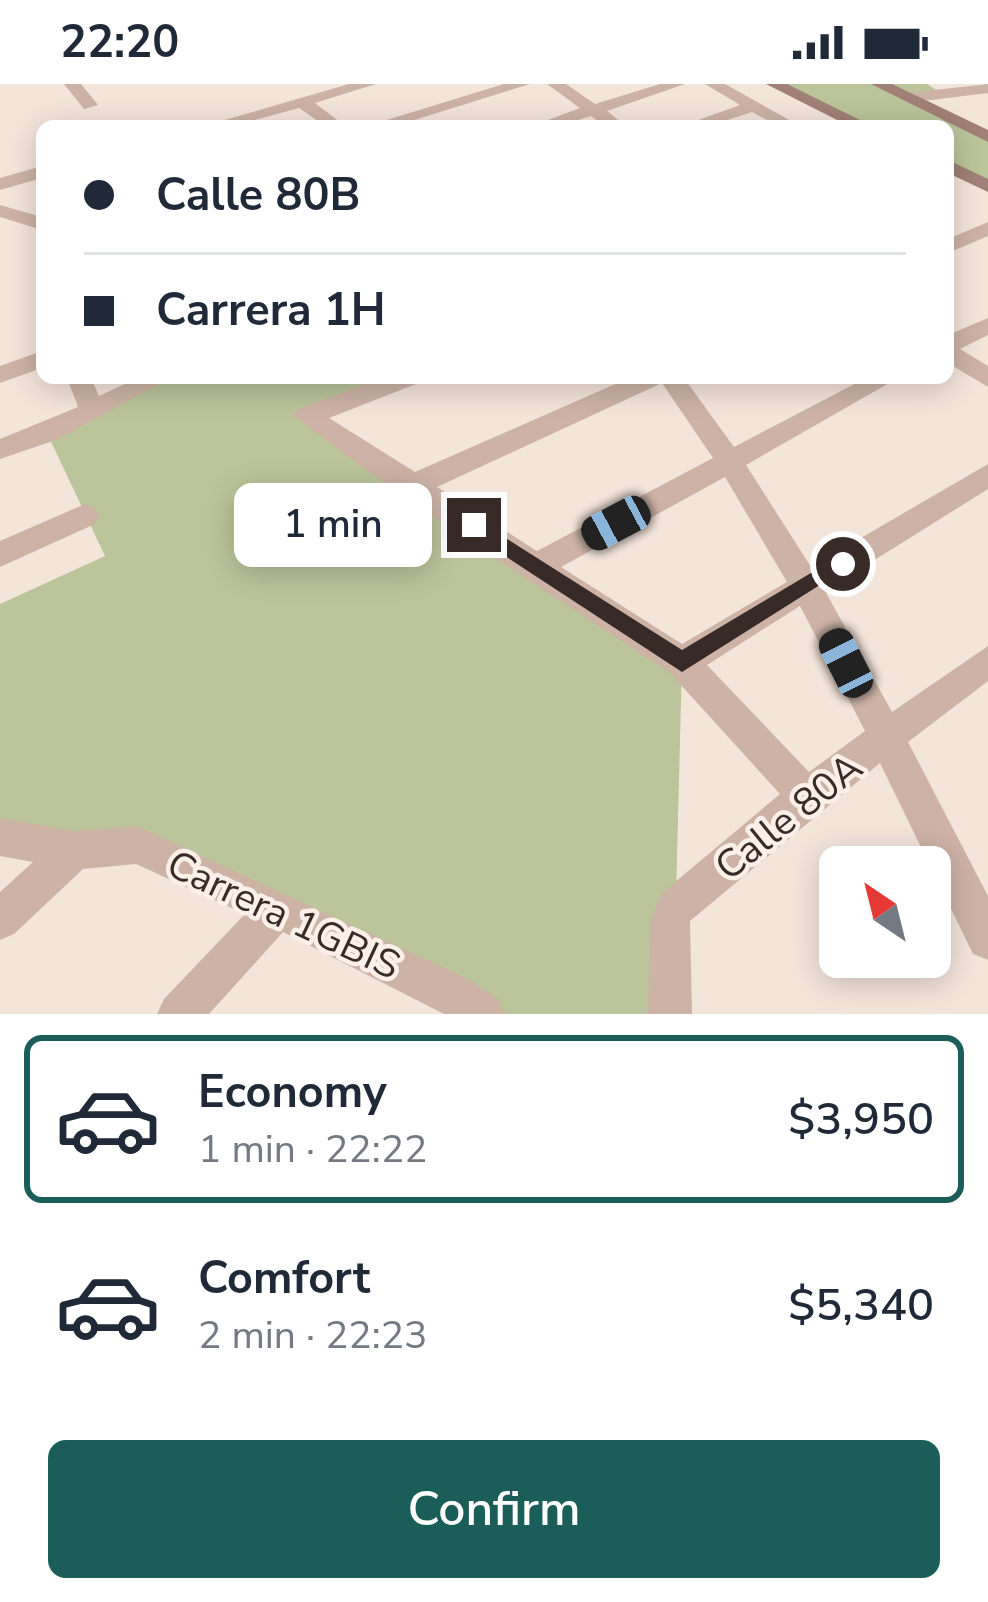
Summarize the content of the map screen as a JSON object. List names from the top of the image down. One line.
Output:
{"streets":{"street":["Calle 80A","Carrera 1GBIS"]},"north":"top left","page":{"status":"22:20","banner":["Calle 80B","Carrera 1H"],"bubble":"1 min","list":[{"name":"Economy","note":"1 min · 22:22","value":"$3,950"},{"name":"Comfort","note":"2 min · 22:23","value":"$5,340"}],"buttons":"Confirm"}}
